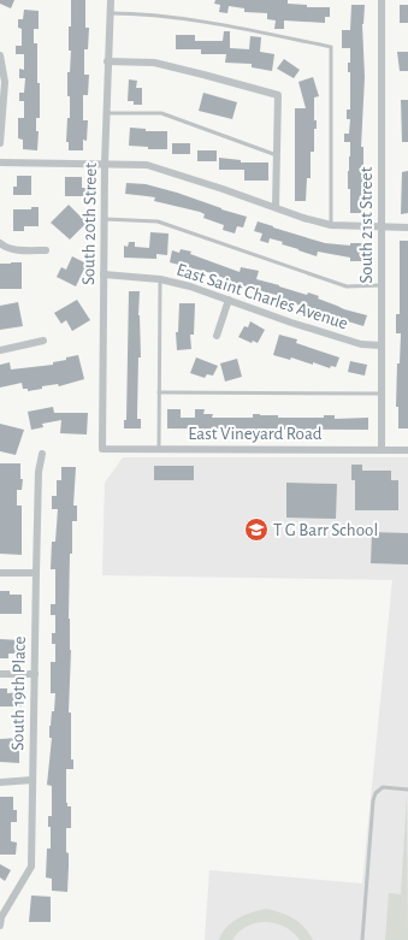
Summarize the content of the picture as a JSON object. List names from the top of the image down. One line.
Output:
{"streets":{"street":["South 20th Street","South 21st Street","East Saint Charles Avenue","East Vineyard Road","South 19th Place"]},"crossings":[["South 20th Street","East Saint Charles Avenue"],["South 20th Street","East Vineyard Road"],["South 21st Street","East Saint Charles Avenue"],["South 21st Street","East Vineyard Road"]],"places":{"school or university":["T G Barr School"]}}
